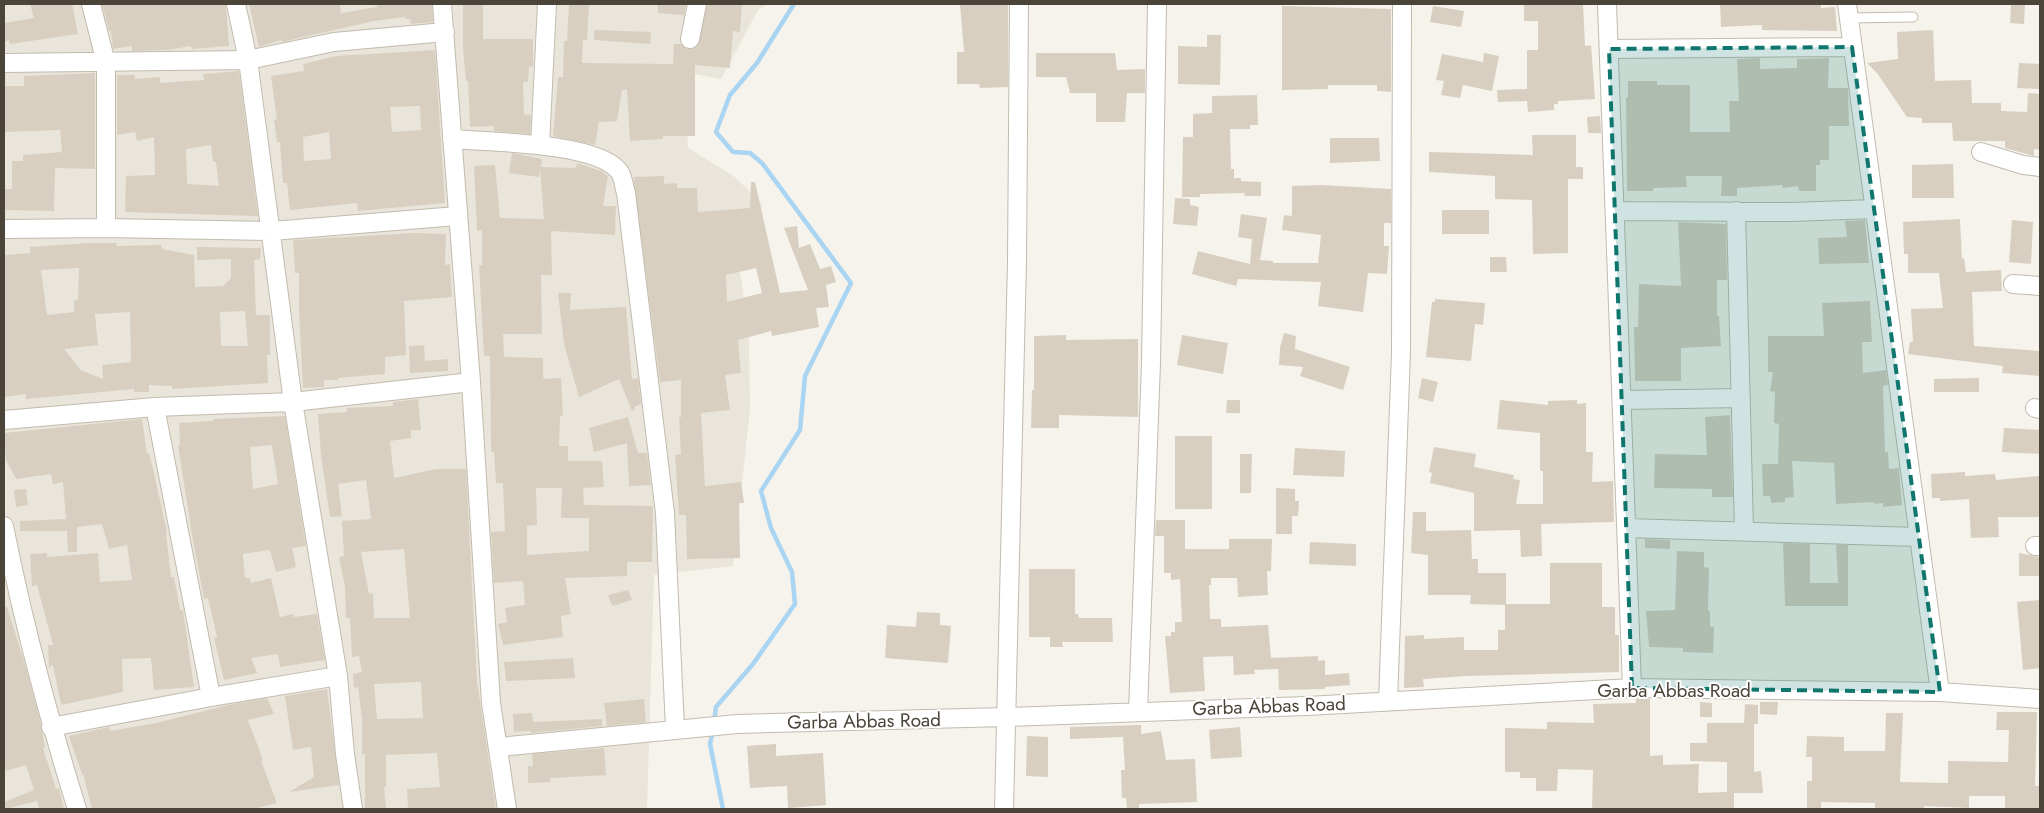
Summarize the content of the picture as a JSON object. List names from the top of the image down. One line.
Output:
{"streets":{"street":["Garba Abbas Road"]}}
